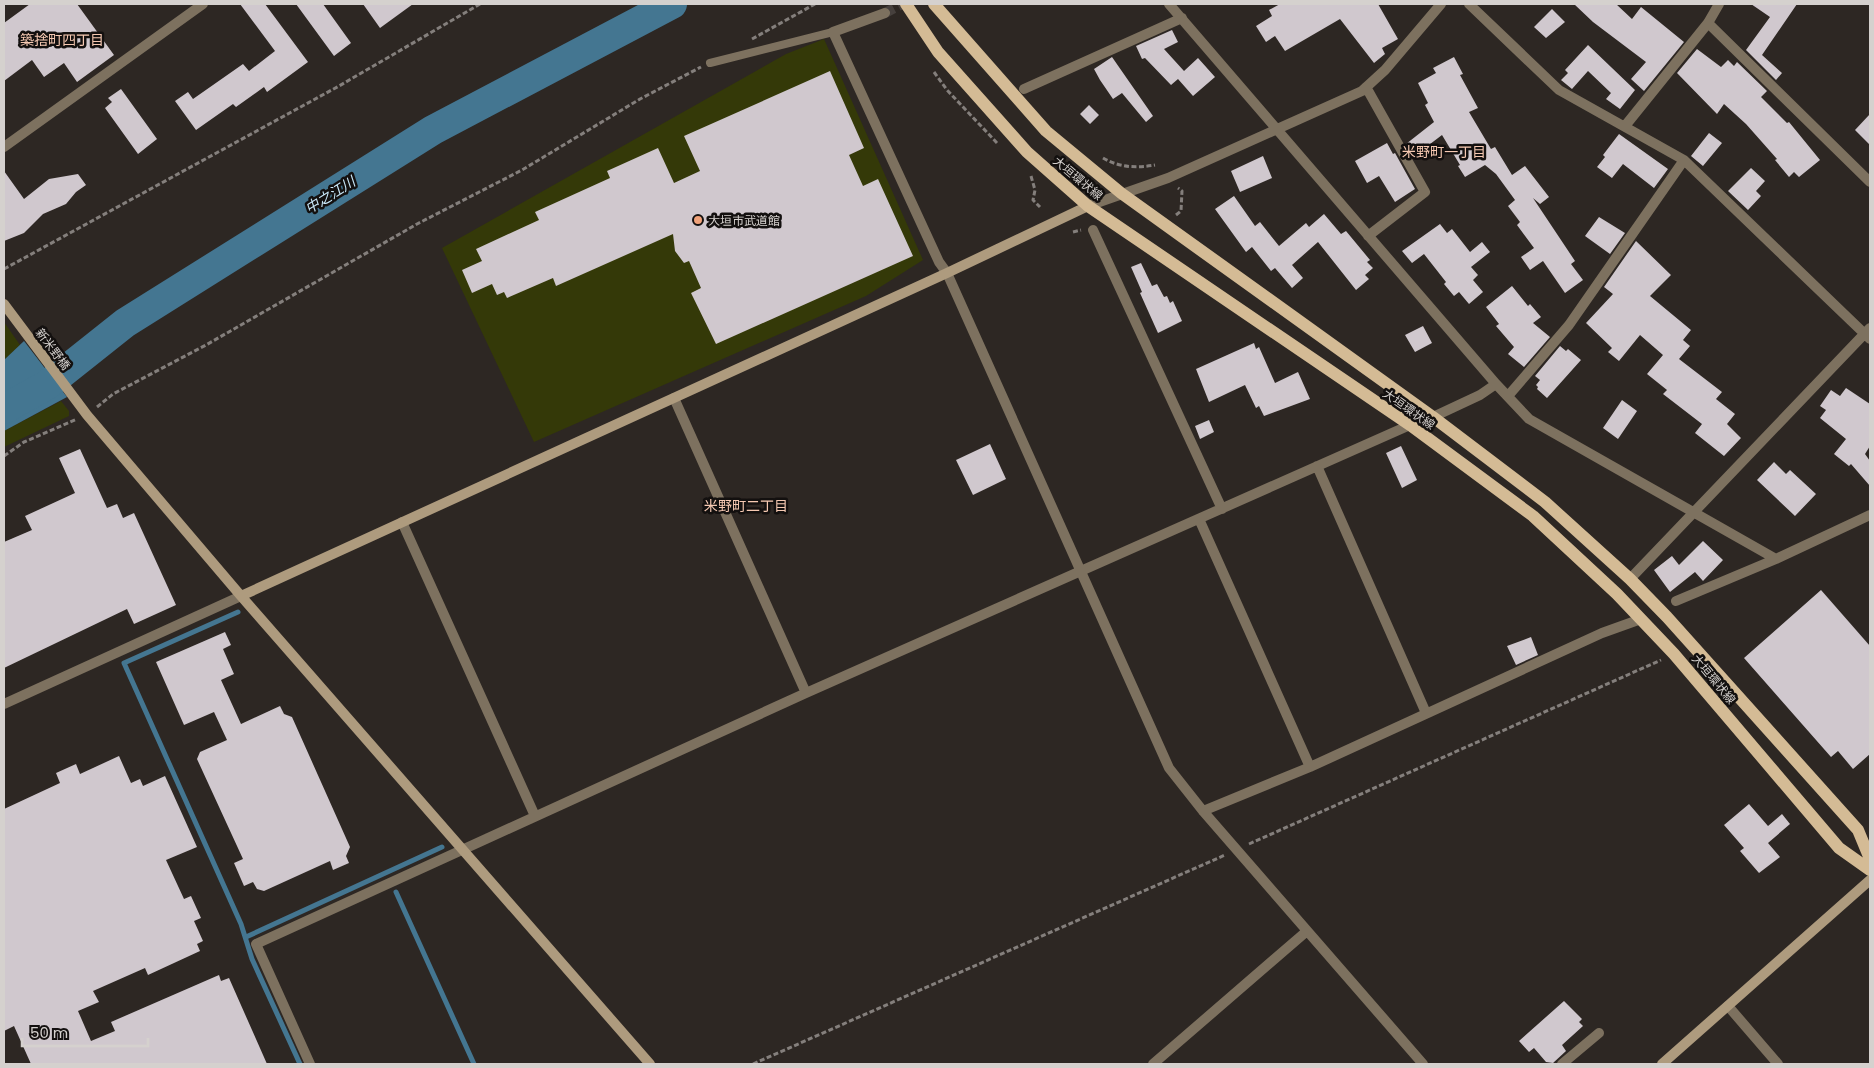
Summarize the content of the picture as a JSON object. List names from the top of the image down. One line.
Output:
{"streets":{"main road":["大垣環状線"],"street":["新米野橋"]},"districts":["築捨町四丁目","米野町一丁目","米野町二丁目"],"water":["中之江川"],"places":["大垣市武道館"],"scale_bar":"50 m"}
